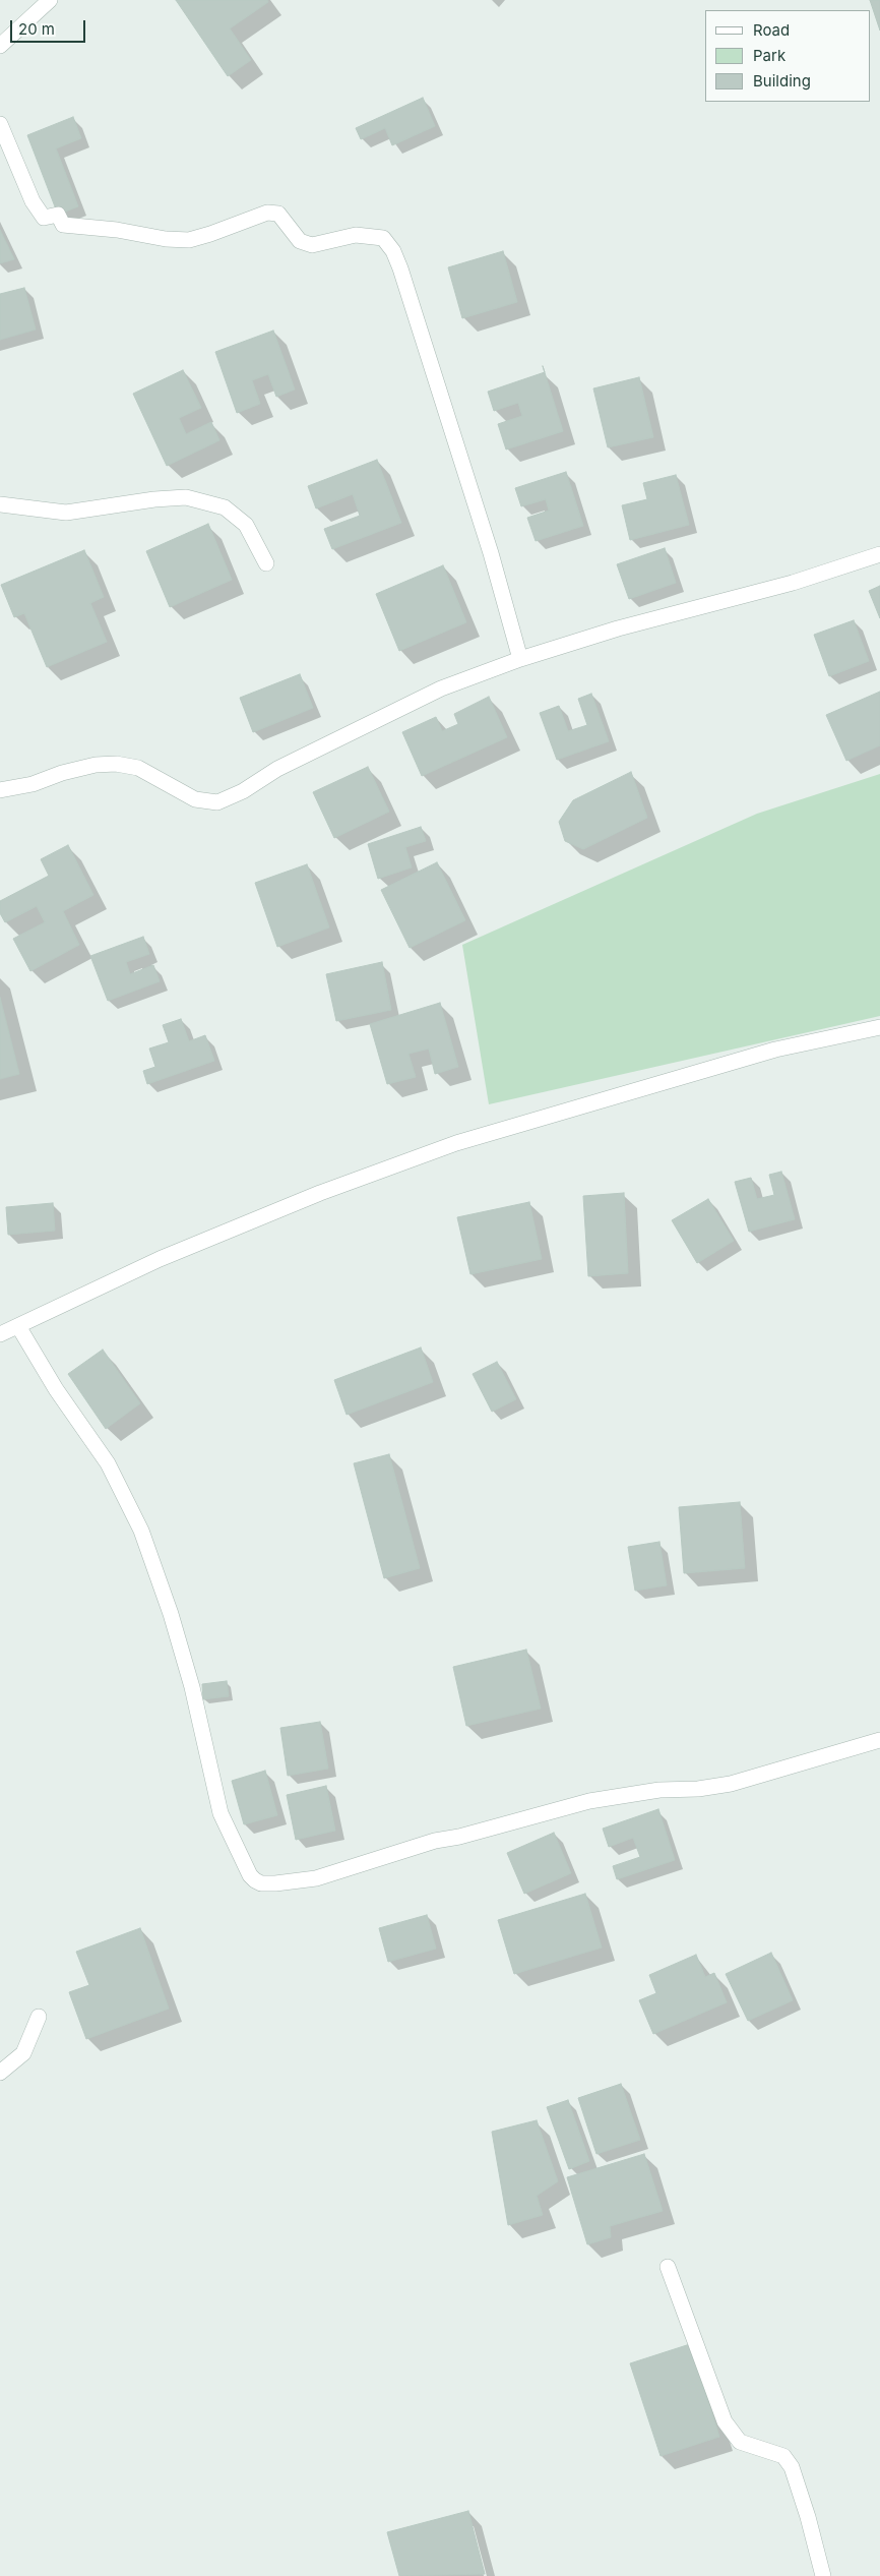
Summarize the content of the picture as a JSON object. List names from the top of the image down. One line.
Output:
{"legend":["Road","Park","Building"],"scale_bar":"20 m"}
